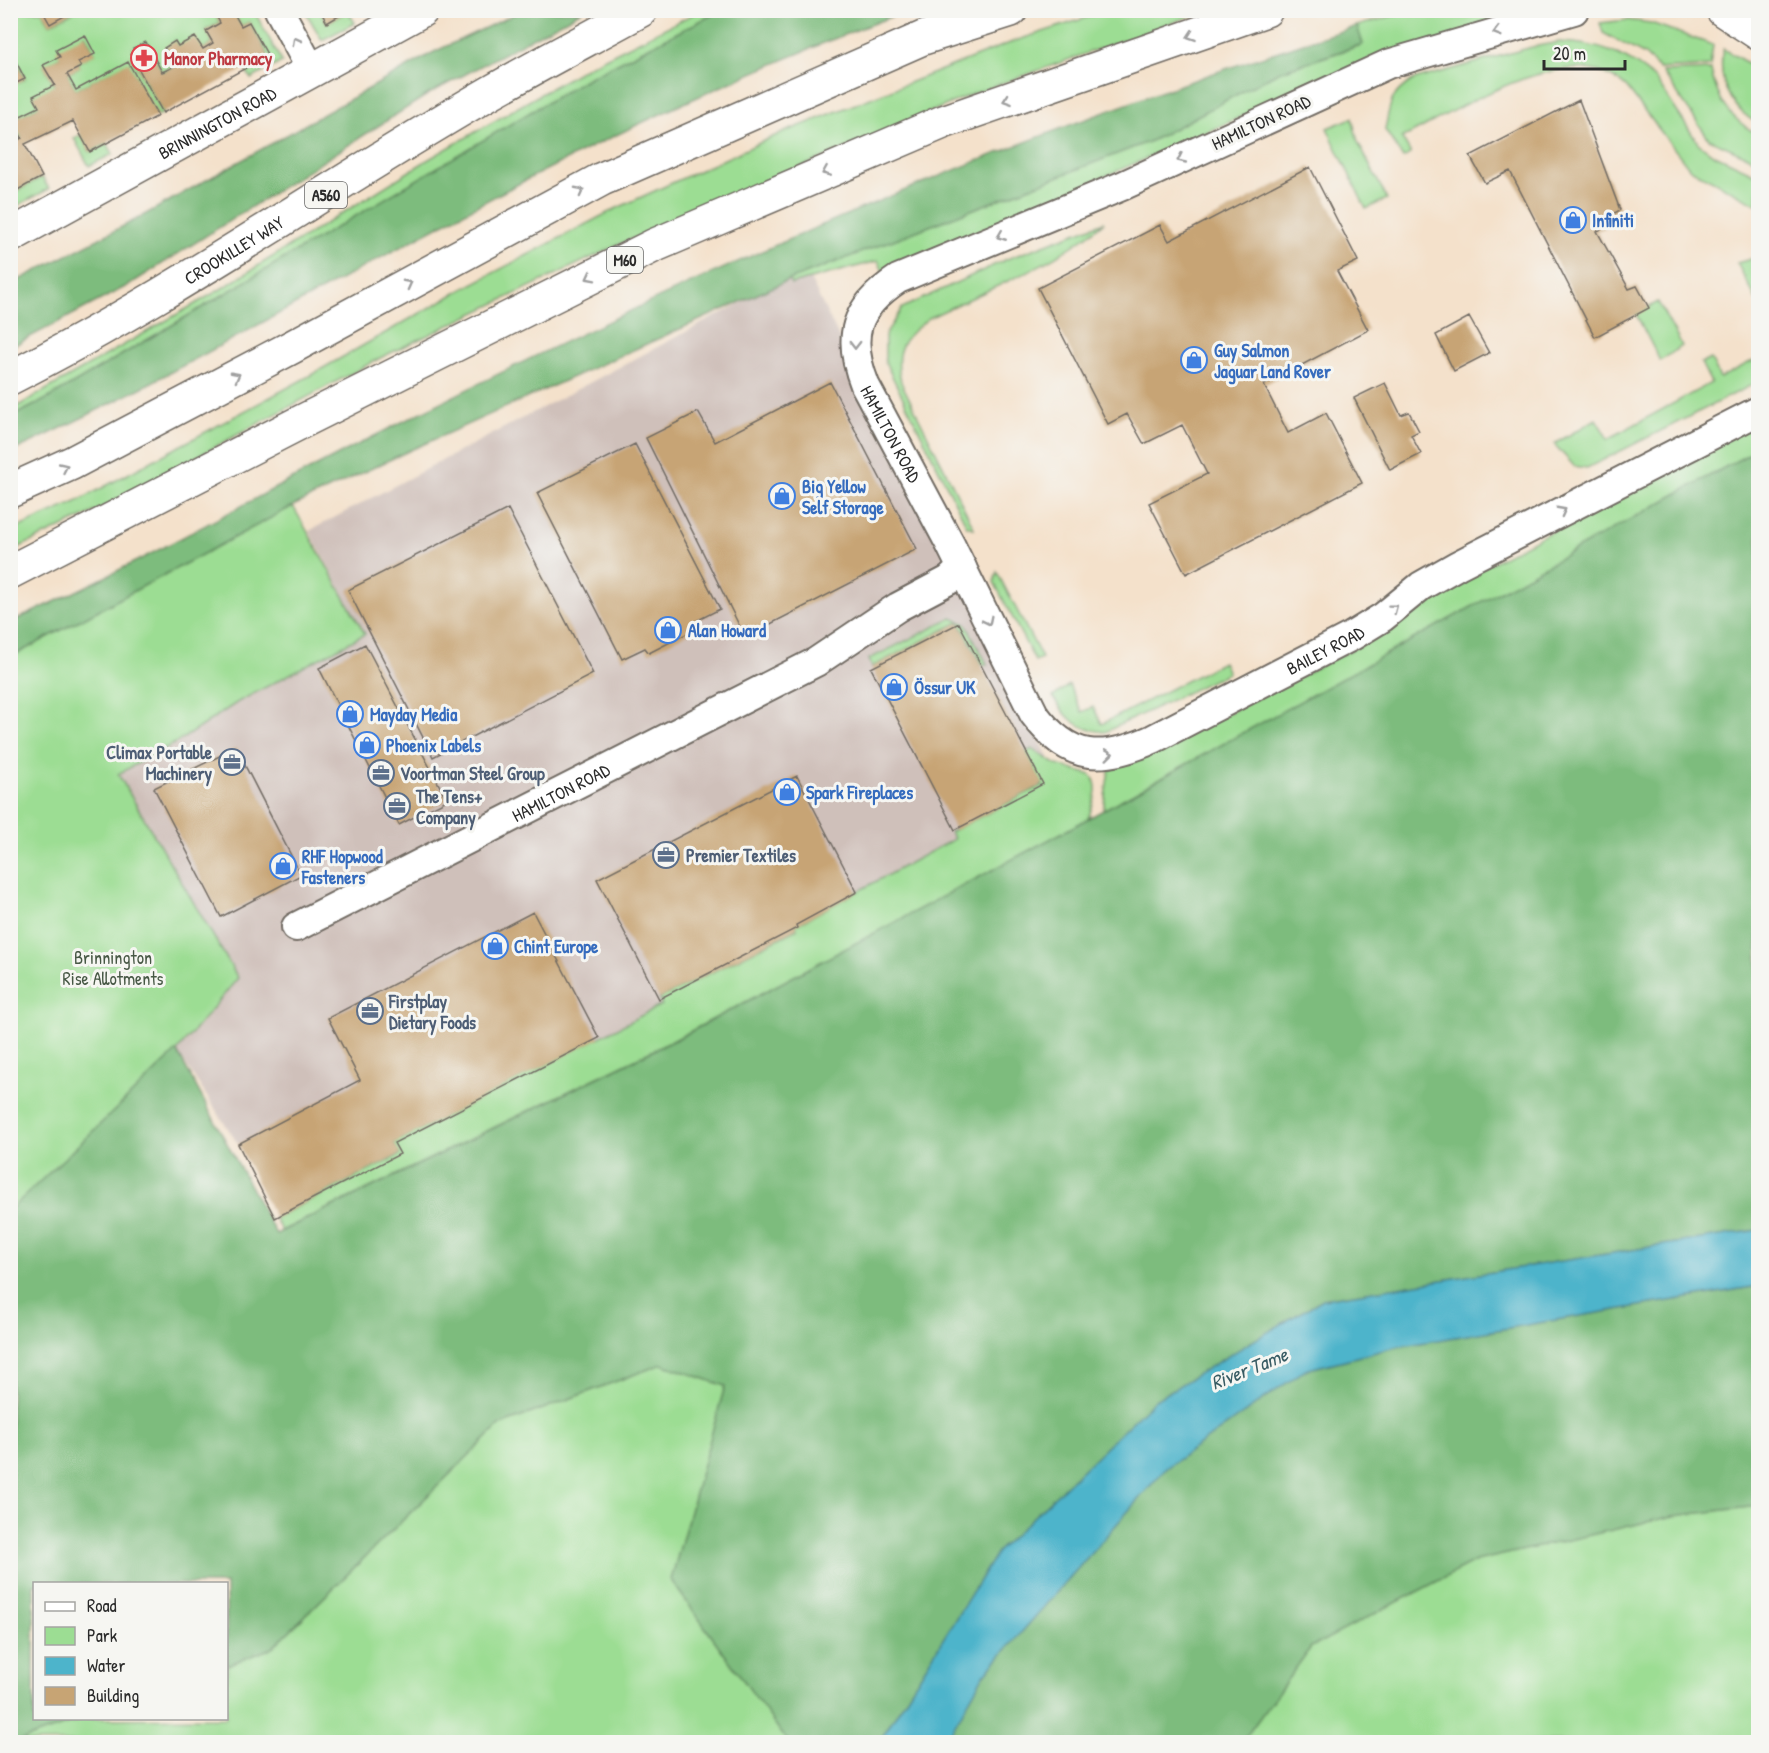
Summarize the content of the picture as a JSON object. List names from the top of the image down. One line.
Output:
{"streets":{"main road":["BRINNINGTON ROAD","A560","CROOKILLEY WAY","M60"],"street":["HAMILTON ROAD","BAILEY ROAD"]},"crossings":[["HAMILTON ROAD","BAILEY ROAD"]],"one_way":["BAILEY ROAD"],"water":["River Tame"],"parks":["Brinnington Rise Allotments"],"places":{"pharmacy":["Manor Pharmacy"],"shop":["Infiniti","Guy Salmon Jaguar Land Rover","Big Yellow Self Storage","Alan Howard","Össur UK","Mayday Media","Phoenix Labels","Spark Fireplaces","RHF Hopwood Fasteners","Chint Europe"],"office":["Climax Portable Machinery","Voortman Steel Group","The Tens+ Company","Premier Textiles","Firstplay Dietary Foods"]},"legend":["Road","Park","Water","Building"],"scale_bar":"20 m"}
